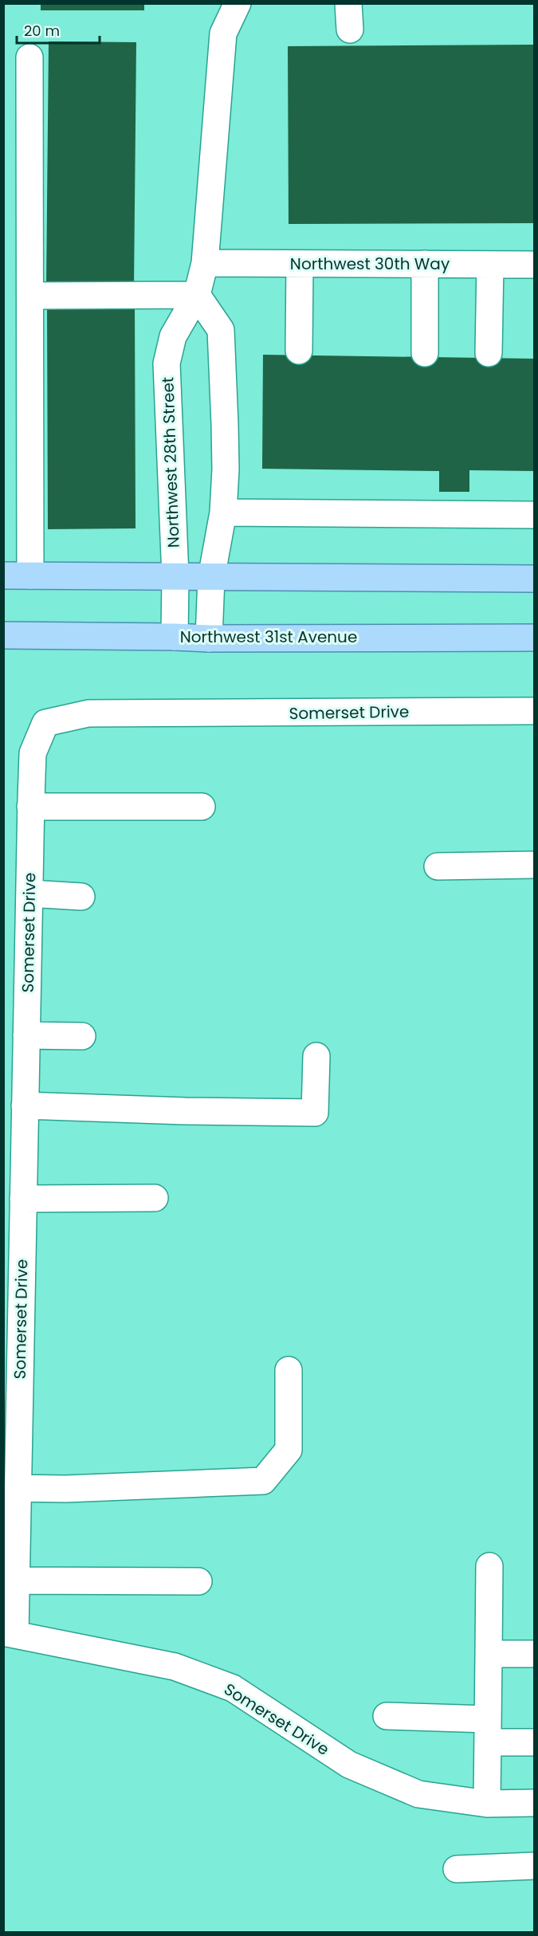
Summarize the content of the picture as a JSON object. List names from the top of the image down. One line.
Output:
{"streets":{"main road":["Northwest 31st Avenue"],"street":["Northwest 30th Way","Northwest 28th Street","Somerset Drive"]},"crossings":[["Northwest 30th Way","Northwest 28th Street"],["Northwest 28th Street","Northwest 31st Avenue"]],"scale_bar":"20 m"}
